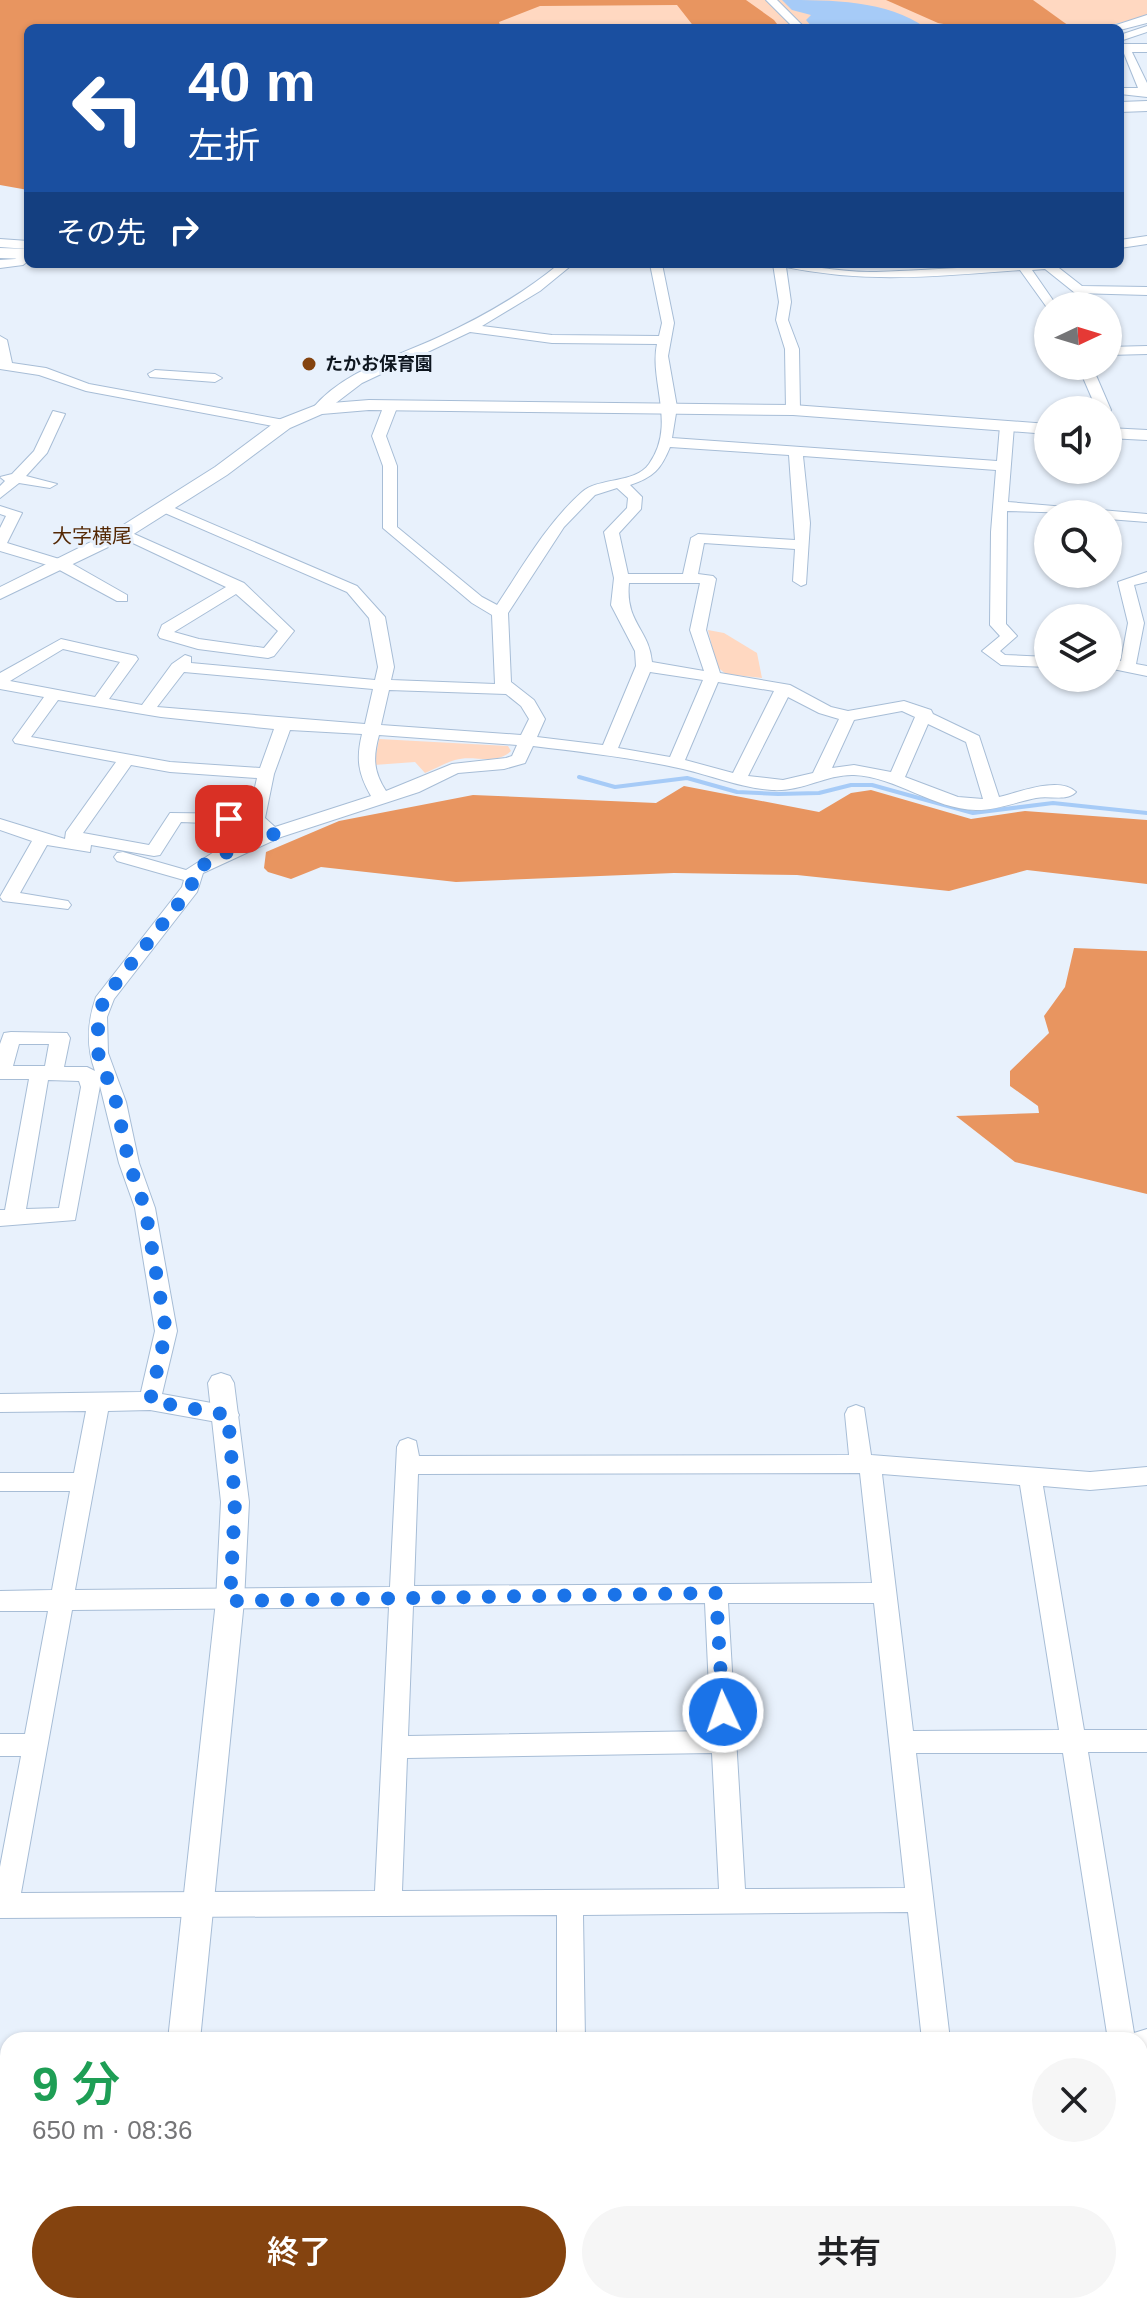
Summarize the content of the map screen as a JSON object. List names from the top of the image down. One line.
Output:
{"districts":["大字横尾"],"places":["たかお保育園"],"north":"right","page":{"turn":["40 m","左折"],"then":"その先","heading":["9 分","650 m · 08:36"],"buttons":["終了","共有"]}}
